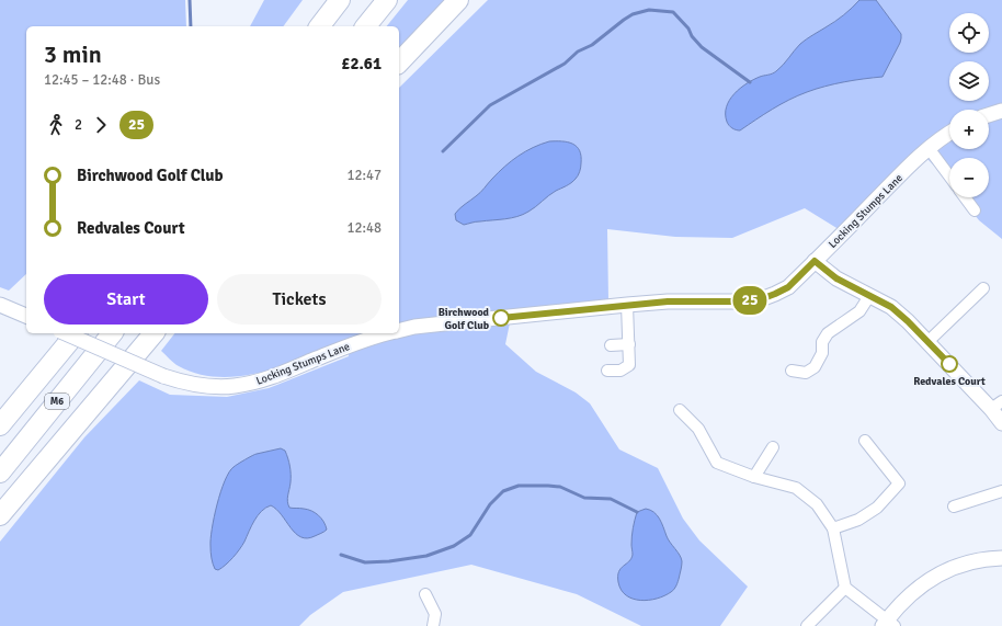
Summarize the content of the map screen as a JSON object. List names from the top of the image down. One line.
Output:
{"streets":{"highway":["M6"],"street":["Locking Stumps Lane"]},"places":["Birchwood Golf Club","Redvales Court"],"lines":["bus line 25"],"page":{"on_map":"25","map_buttons":["+","−"],"heading":["3 min","12:45 – 12:48 · Bus","£2.61"],"legs":["2","25"],"list":[{"name":"Birchwood Golf Club","value":"12:47"},{"name":"Redvales Court","value":"12:48"}],"buttons":["Start","Tickets"]}}
